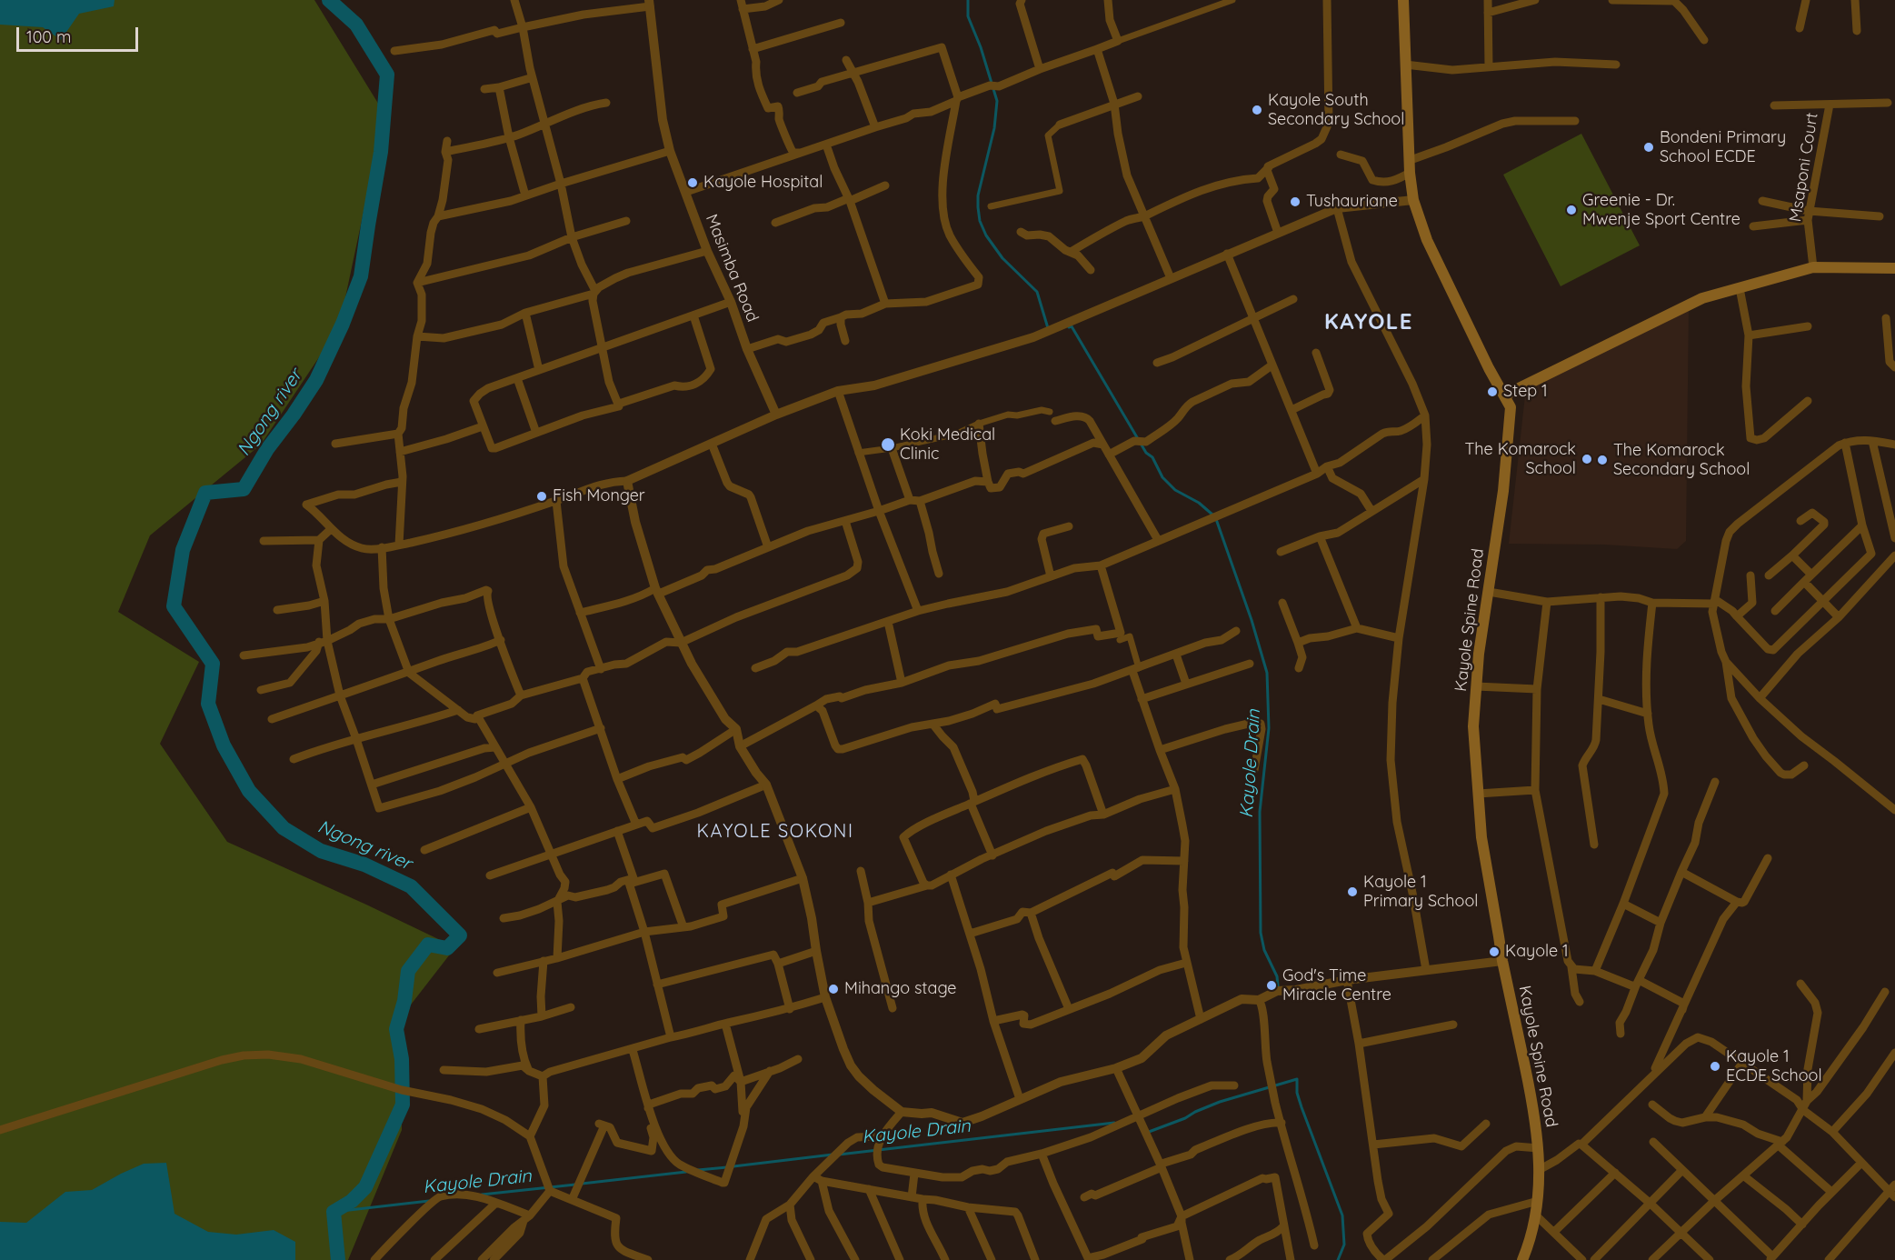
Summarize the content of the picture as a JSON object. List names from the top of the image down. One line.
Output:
{"streets":{"main road":["Kayole Spine Road"],"street":["Msaponi Court","Masimba Road"]},"districts":["KAYOLE","KAYOLE SOKONI"],"water":["Ngong river","Kayole Drain"],"places":["Kayole South Secondary School","Bondeni Primary School ECDE","Kayole Hospital","Tushauriane","Greenie - Dr. Mwenje Sport Centre","Step 1","Koki Medical Clinic","The Komarock School","The Komarock Secondary School","Fish Monger","Kayole 1 Primary School","Kayole 1","God's Time Miracle Centre","Mihango stage","Kayole 1 ECDE School"],"scale_bar":"100 m"}
